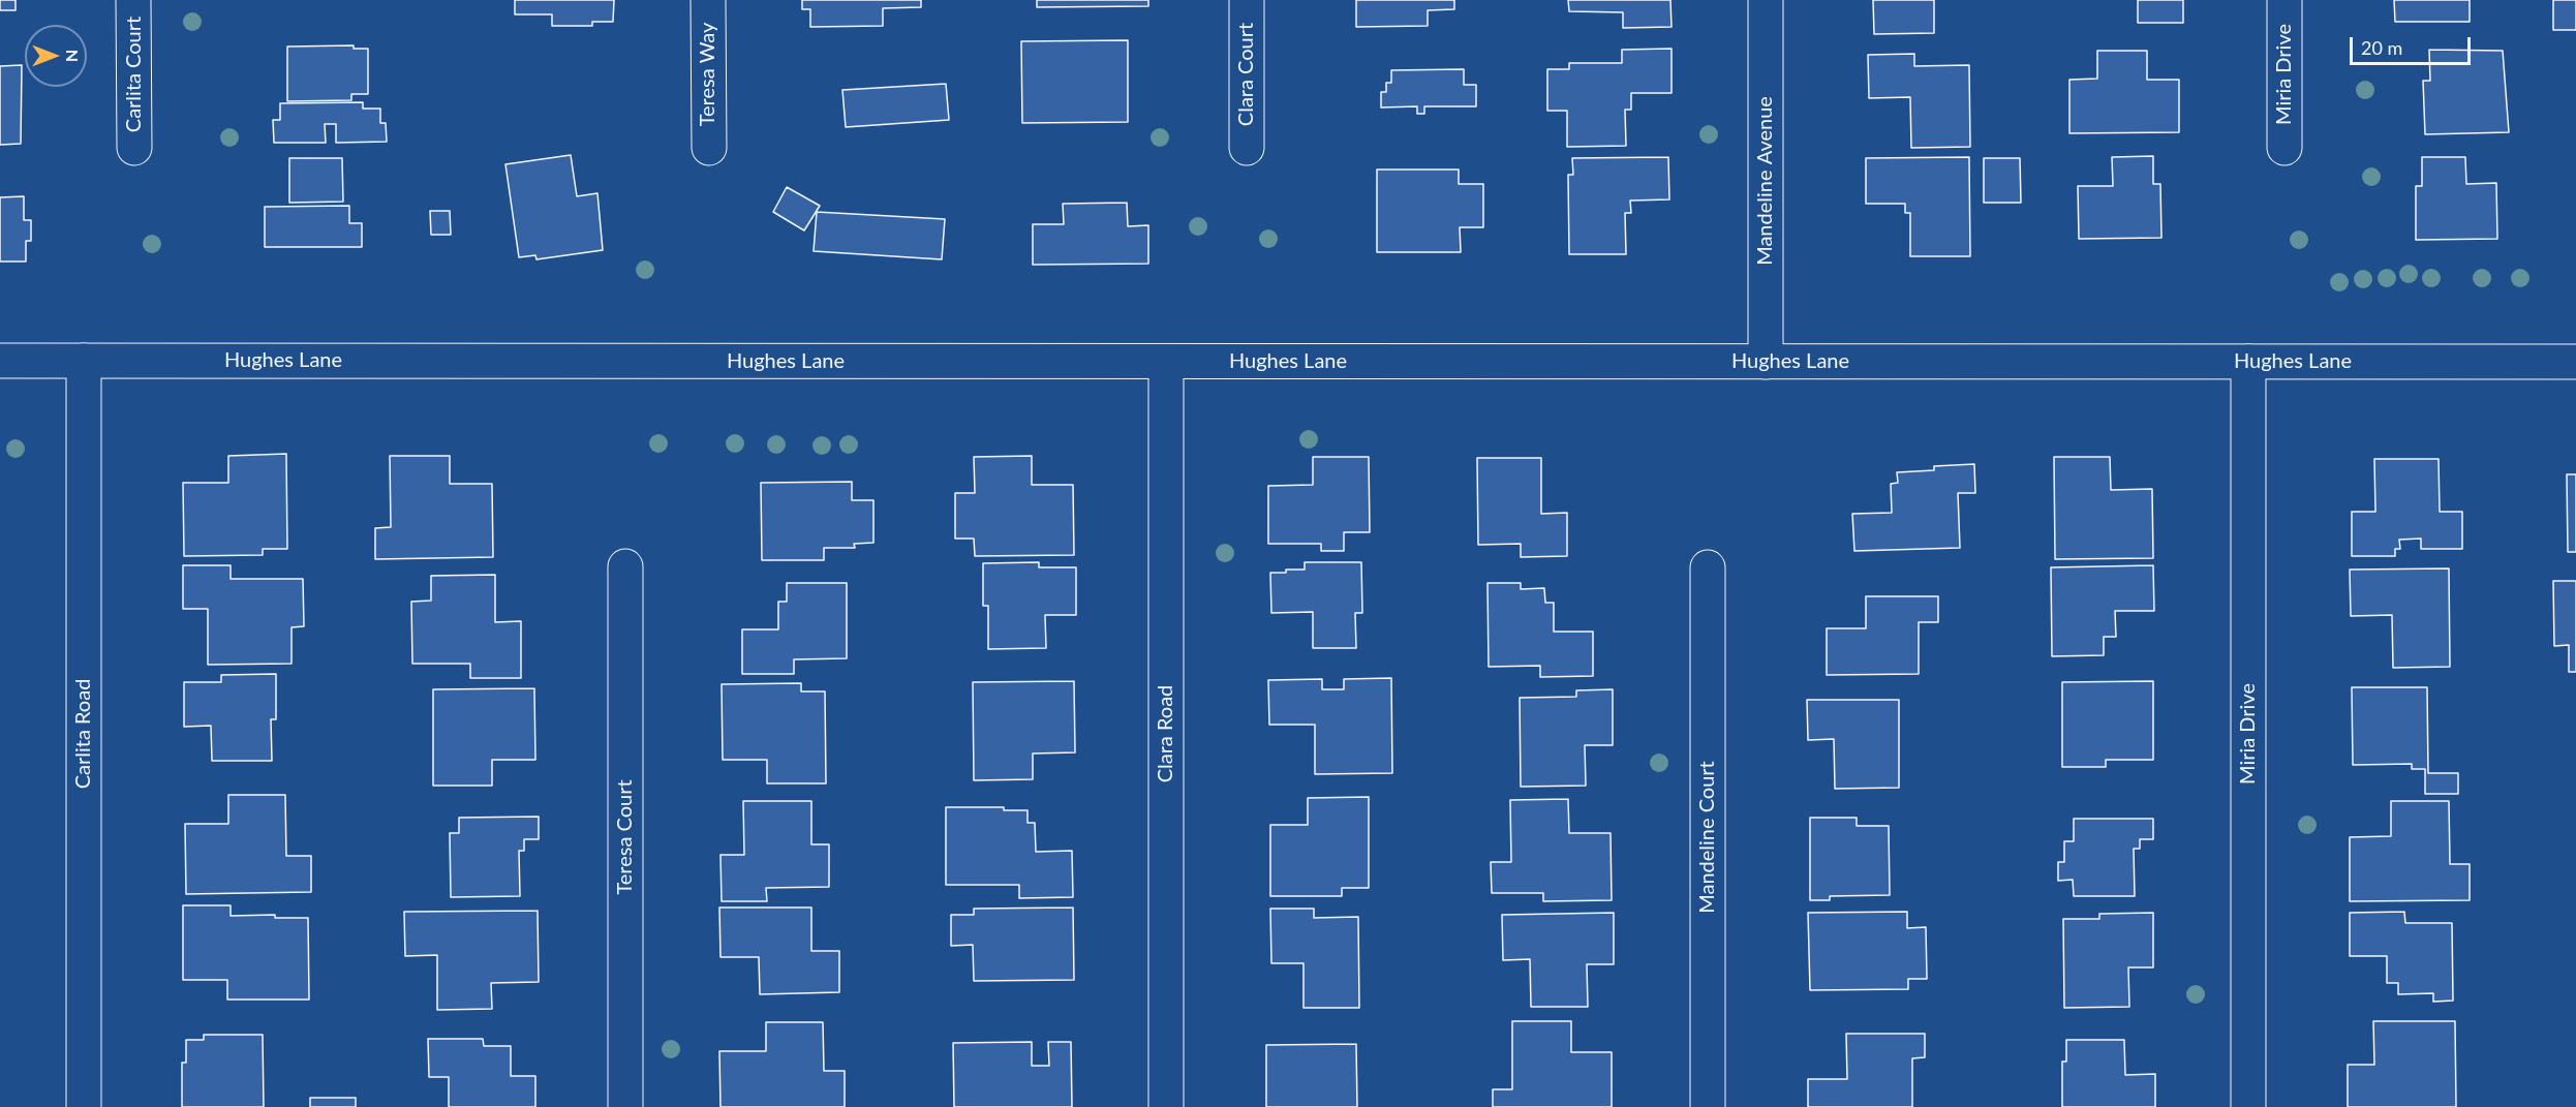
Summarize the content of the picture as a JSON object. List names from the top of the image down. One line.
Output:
{"streets":{"street":["Carlita Court","Teresa Way","Clara Court","Miria Drive","Mandeline Avenue","Hughes Lane","Carlita Road","Clara Road","Teresa Court","Mandeline Court"]},"crossings":[["Miria Drive","Hughes Lane"],["Mandeline Avenue","Hughes Lane"],["Hughes Lane","Carlita Road"],["Hughes Lane","Clara Road"]],"scale_bar":"20 m","north":"right"}
